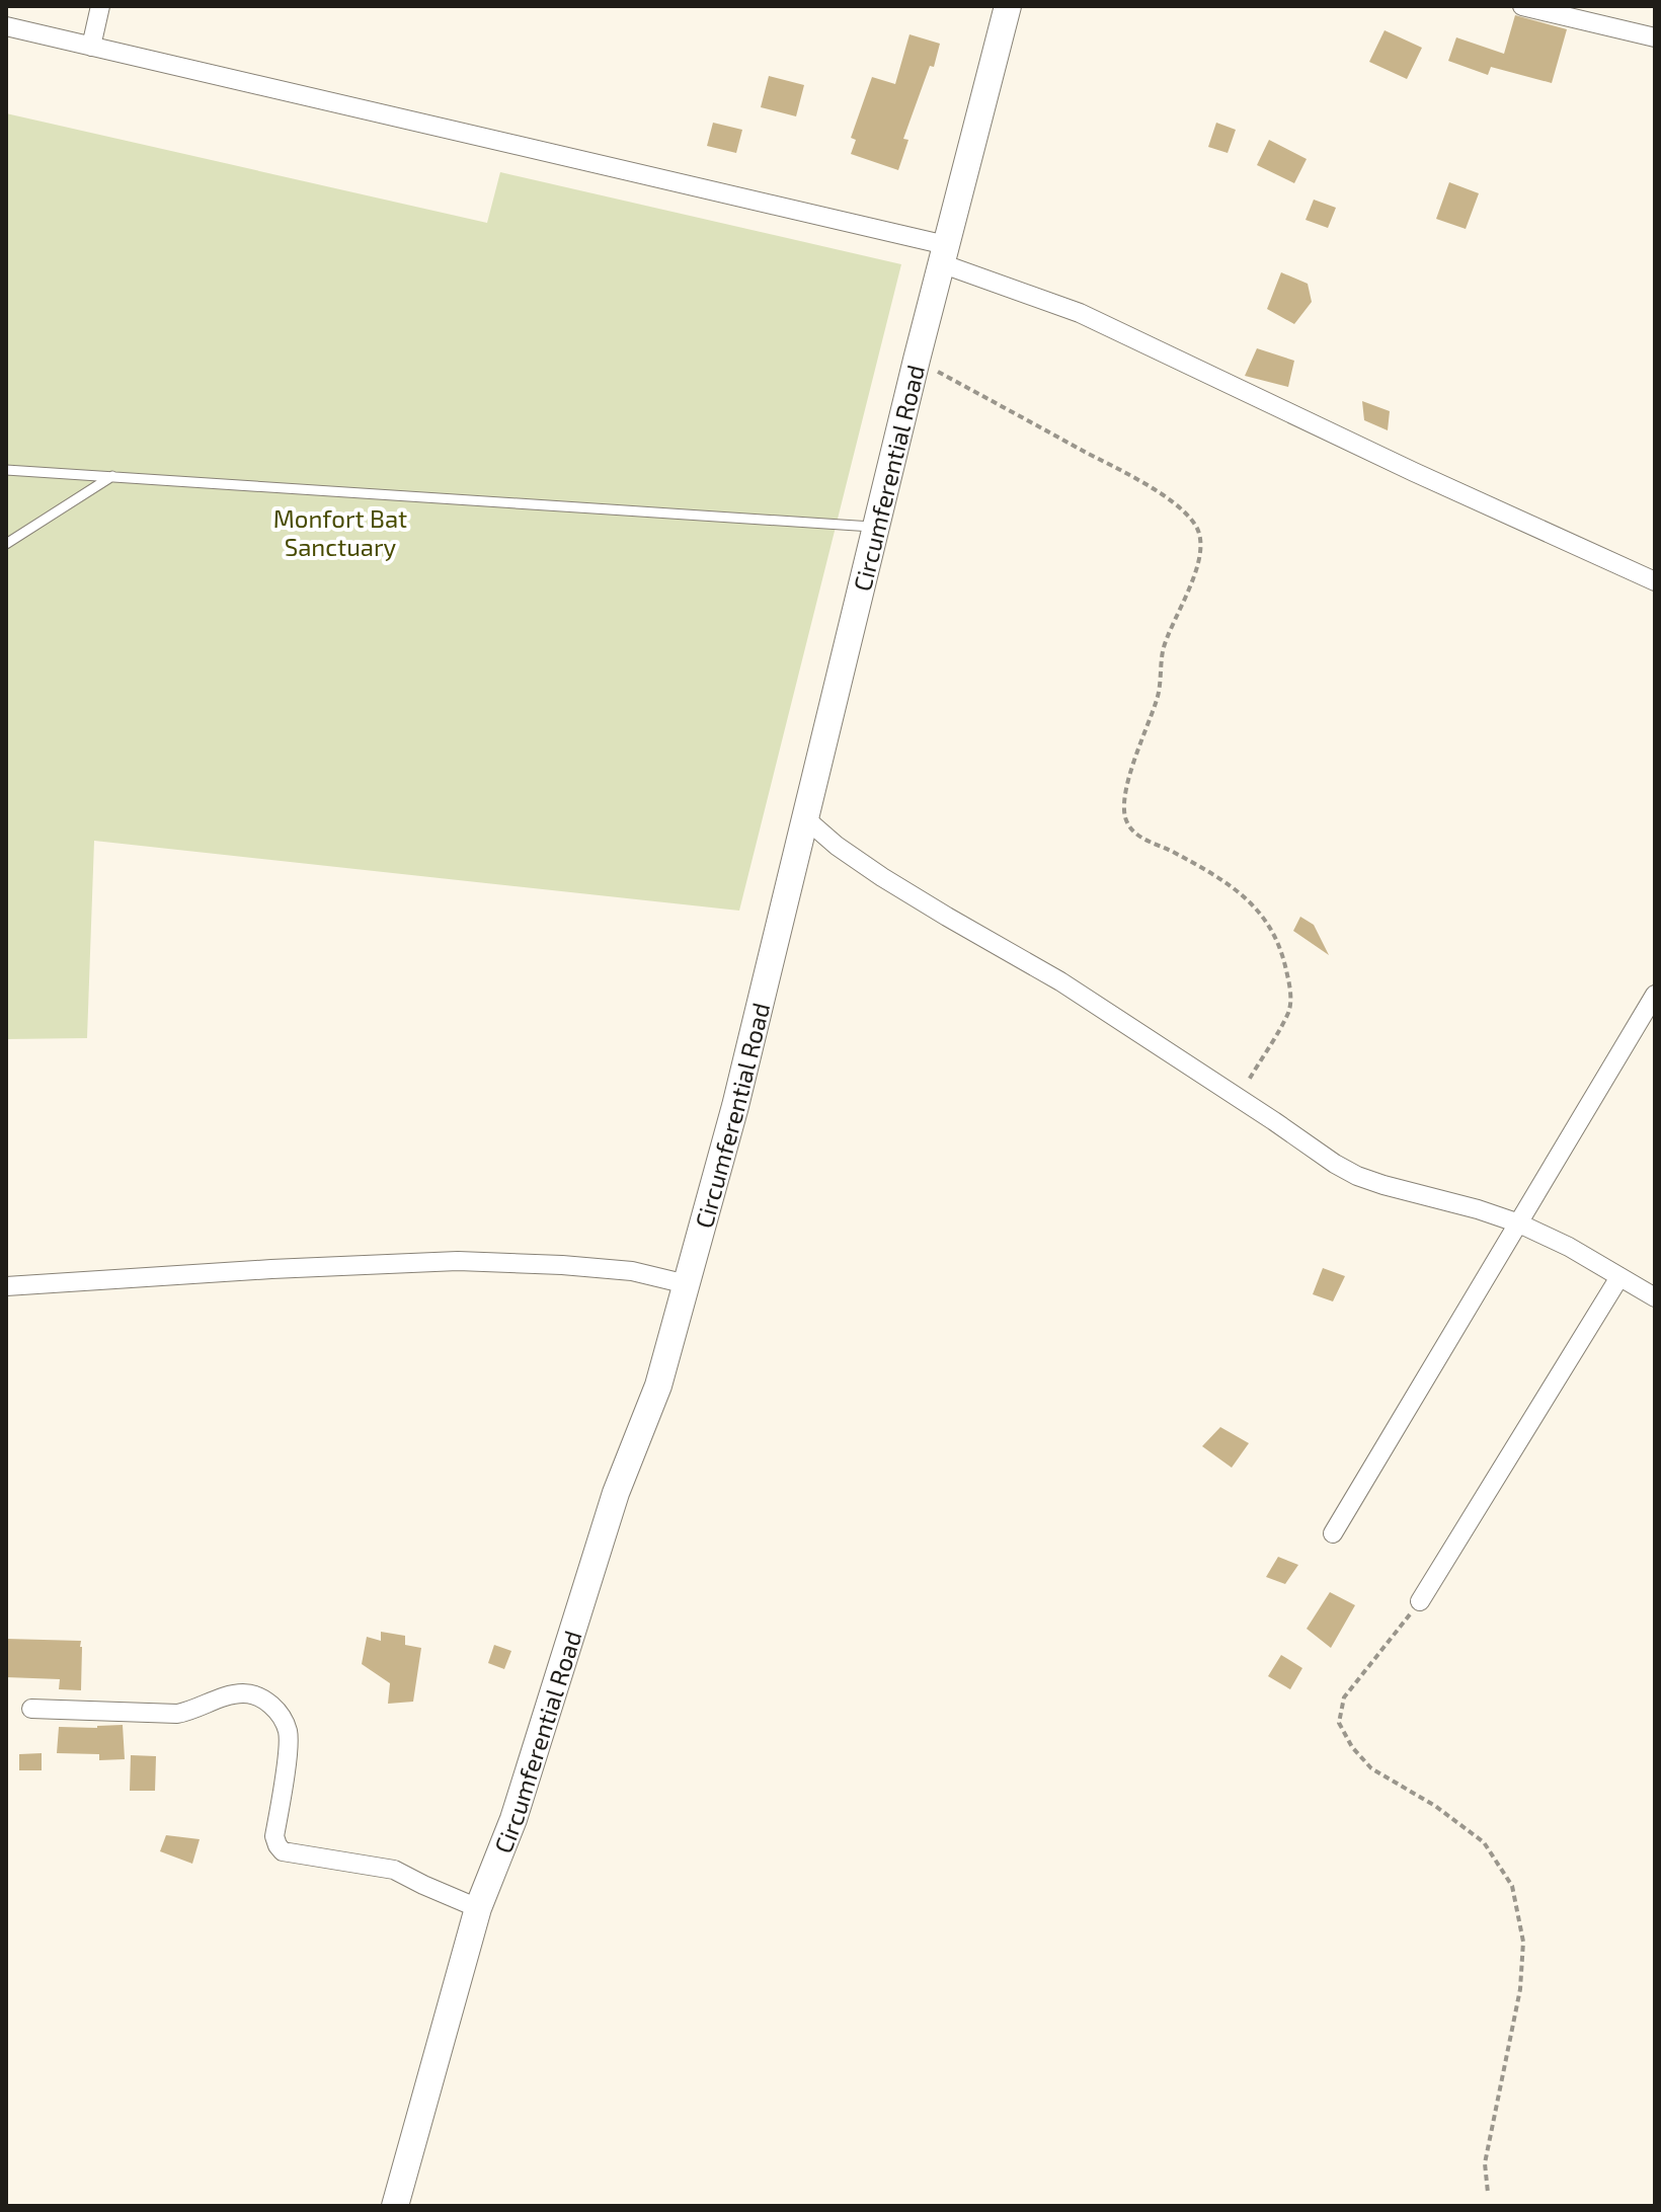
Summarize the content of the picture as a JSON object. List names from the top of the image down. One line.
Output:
{"streets":{"main road":["Circumferential Road"]},"parks":["Monfort Bat Sanctuary"]}
